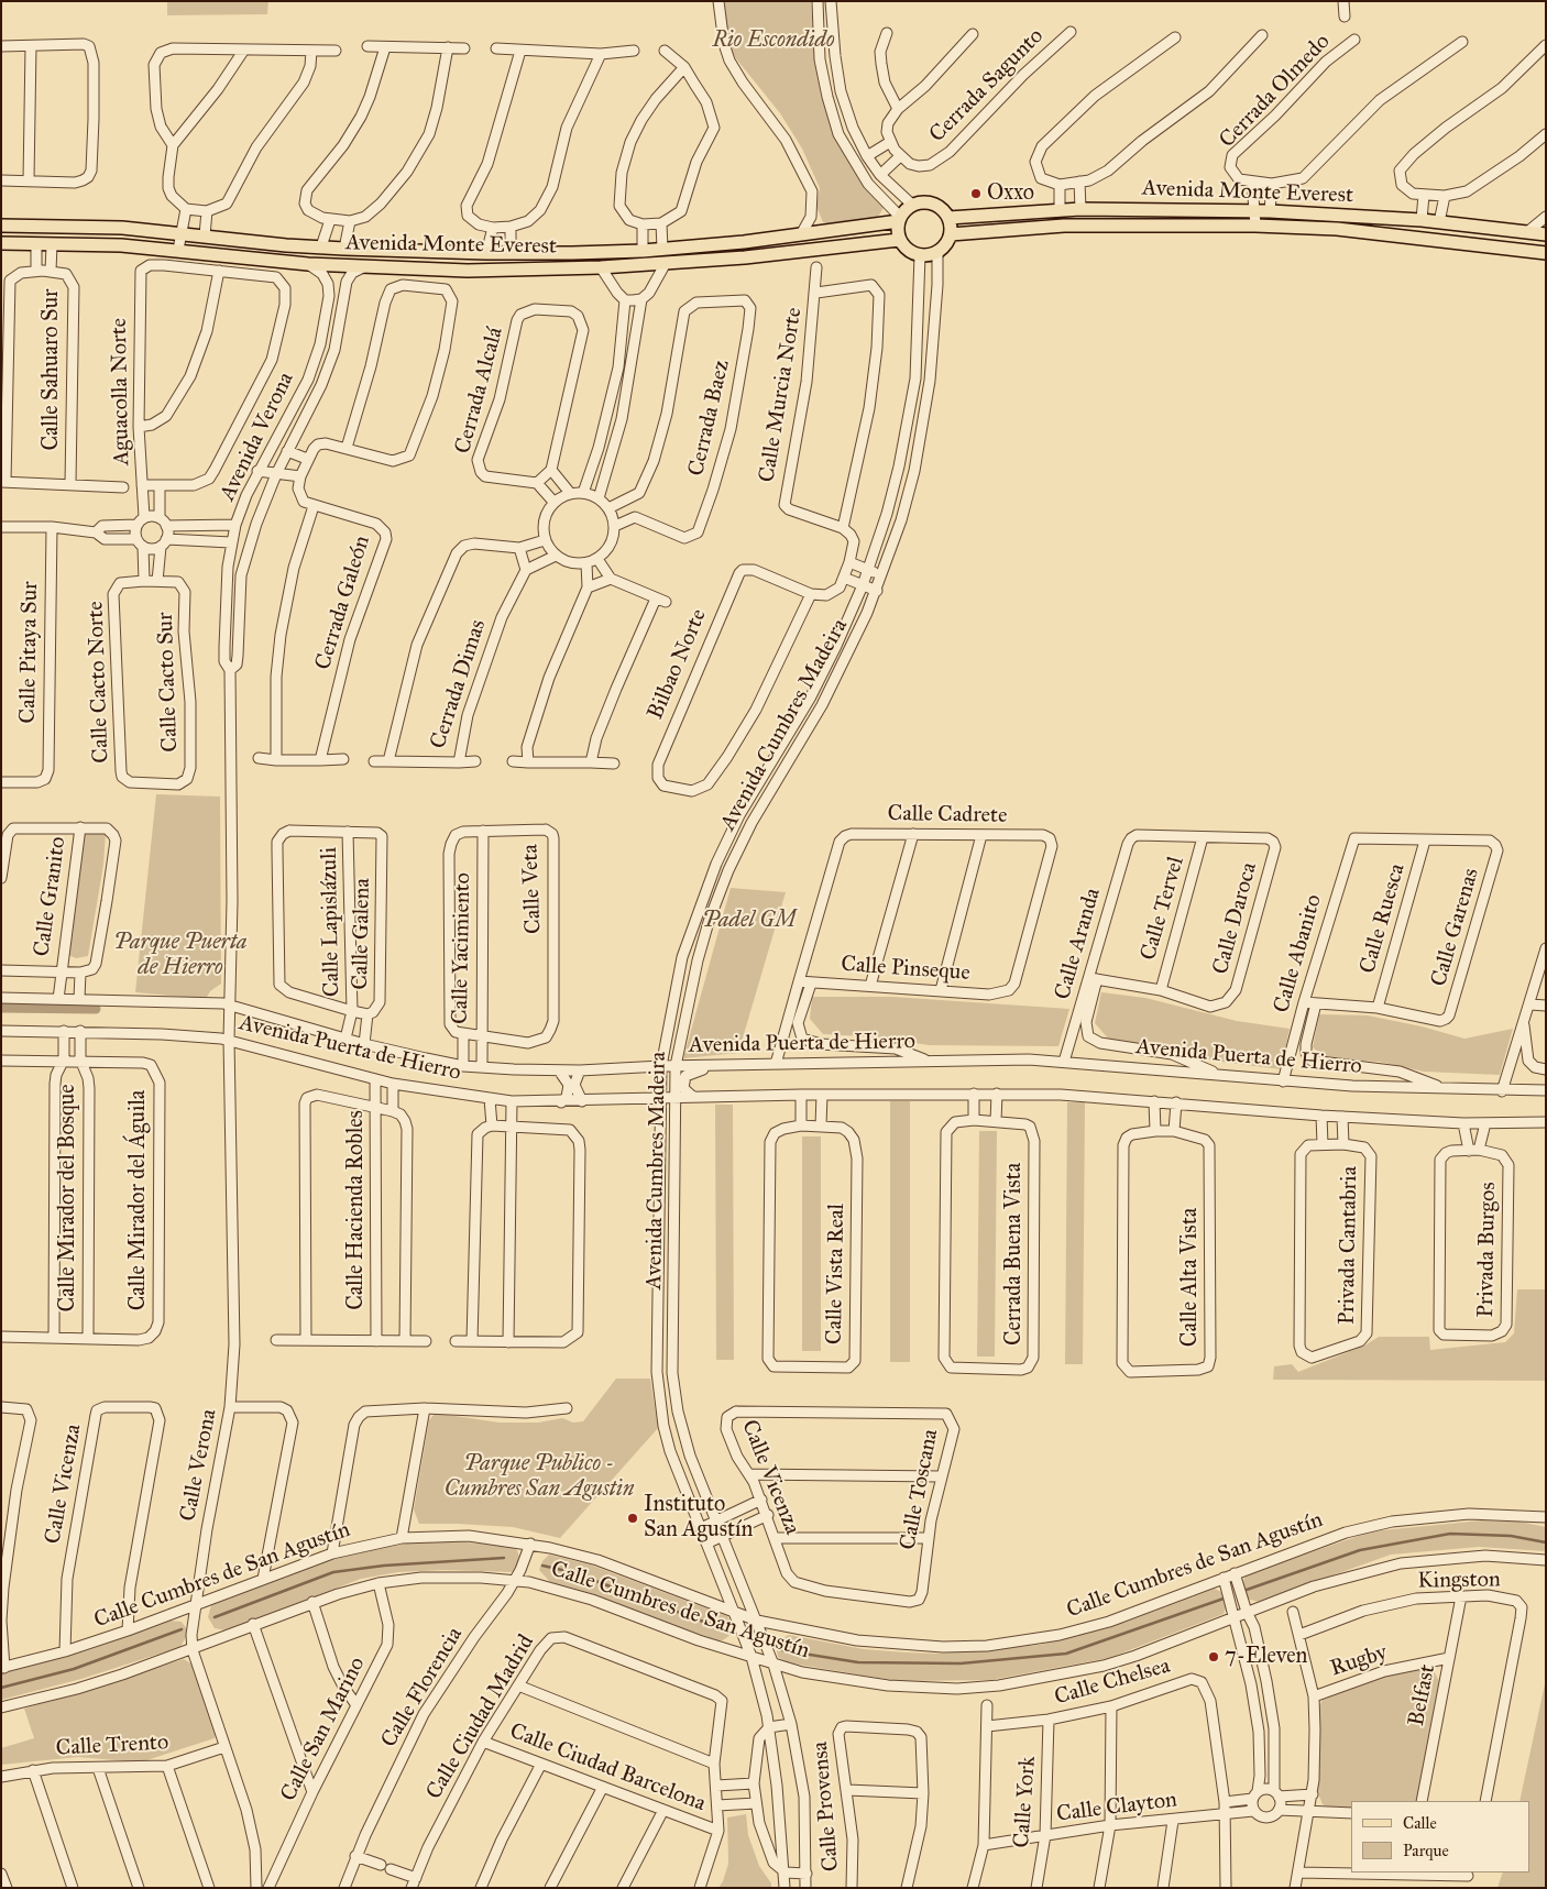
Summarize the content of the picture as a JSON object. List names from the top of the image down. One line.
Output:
{"streets":{"main road":["Avenida Monte Everest"],"street":["Cerrada Sagunto","Cerrada Olmedo","Calle Sahuaro Sur","Cerrada Alcalá","Aguacolla Norte","Calle Murcia Norte","Cerrada Baez","Avenida Verona","Cerrada Galeón","Calle Pitaya Sur","Bilbao Norte","Calle Cacto Norte","Calle Cacto Sur","Cerrada Dimas","Avenida Cumbres Madeira","Calle Cadrete","Calle Veta","Calle Granito","Calle Tervel","Calle Daroca","Calle Ruesca","Calle Lapislázuli","Calle Garenas","Calle Galena","Calle Aranda","Calle Yacimiento","Calle Abanito","Calle Pinseque","Avenida Puerta de Hierro","Calle Mirador del Bosque","Calle Mirador del Águila","Calle Hacienda Robles","Privada Cantabria","Privada Burgos","Cerrada Buena Vista","Calle Vista Real","Calle Alta Vista","Calle Verona","Calle Vicenza","Calle Toscana","Calle Cumbres de San Agustín","Kingston","Rugby","Calle Chelsea","Calle Florencia","Belfast","Calle Ciudad Madrid","Calle San Marino","Calle Trento","Calle Ciudad Barcelona","Calle York","Calle Provensa","Calle Clayton"]},"crossings":[["Avenida Monte Everest","Calle Sahuaro Sur"],["Avenida Monte Everest","Avenida Verona"],["Avenida Monte Everest","Avenida Cumbres Madeira"],["Cerrada Baez","Cerrada Dimas"],["Avenida Verona","Avenida Puerta de Hierro"],["Avenida Verona","Calle Verona"],["Calle Cacto Norte","Calle Cacto Sur"],["Avenida Cumbres Madeira","Avenida Puerta de Hierro"],["Avenida Cumbres Madeira","Calle Cumbres de San Agustín"],["Calle Cadrete","Calle Pinseque"],["Calle Veta","Calle Yacimiento"],["Calle Granito","Avenida Puerta de Hierro"],["Calle Tervel","Calle Daroca"],["Calle Tervel","Calle Aranda"],["Calle Daroca","Calle Aranda"],["Calle Ruesca","Calle Garenas"],["Calle Ruesca","Calle Abanito"],["Calle Lapislázuli","Calle Galena"],["Calle Lapislázuli","Avenida Puerta de Hierro"],["Calle Garenas","Calle Abanito"],["Calle Aranda","Avenida Puerta de Hierro"],["Calle Yacimiento","Avenida Puerta de Hierro"],["Calle Abanito","Avenida Puerta de Hierro"],["Avenida Puerta de Hierro","Calle Mirador del Bosque"],["Avenida Puerta de Hierro","Calle Hacienda Robles"],["Avenida Puerta de Hierro","Privada Cantabria"],["Avenida Puerta de Hierro","Privada Burgos"],["Avenida Puerta de Hierro","Calle Verona"],["Calle Mirador del Bosque","Calle Mirador del Águila"],["Calle Verona","Calle Cumbres de San Agustín"],["Calle Verona","Calle Trento"],["Calle Vicenza","Calle Toscana"],["Calle Vicenza","Calle Cumbres de San Agustín"],["Calle Cumbres de San Agustín","Calle Florencia"],["Calle Cumbres de San Agustín","Calle San Marino"],["Kingston","Belfast"],["Rugby","Belfast"],["Calle Chelsea","Calle York"],["Calle Chelsea","Calle Clayton"],["Calle Ciudad Madrid","Calle Ciudad Barcelona"],["Calle York","Calle Clayton"]],"parks":["Rio Escondido","Padel GM","Parque Puerta de Hierro","Parque Publico - Cumbres San Agustin"],"places":["Oxxo","Instituto San Agustín","7-Eleven"],"legend":["Calle","Parque"]}
